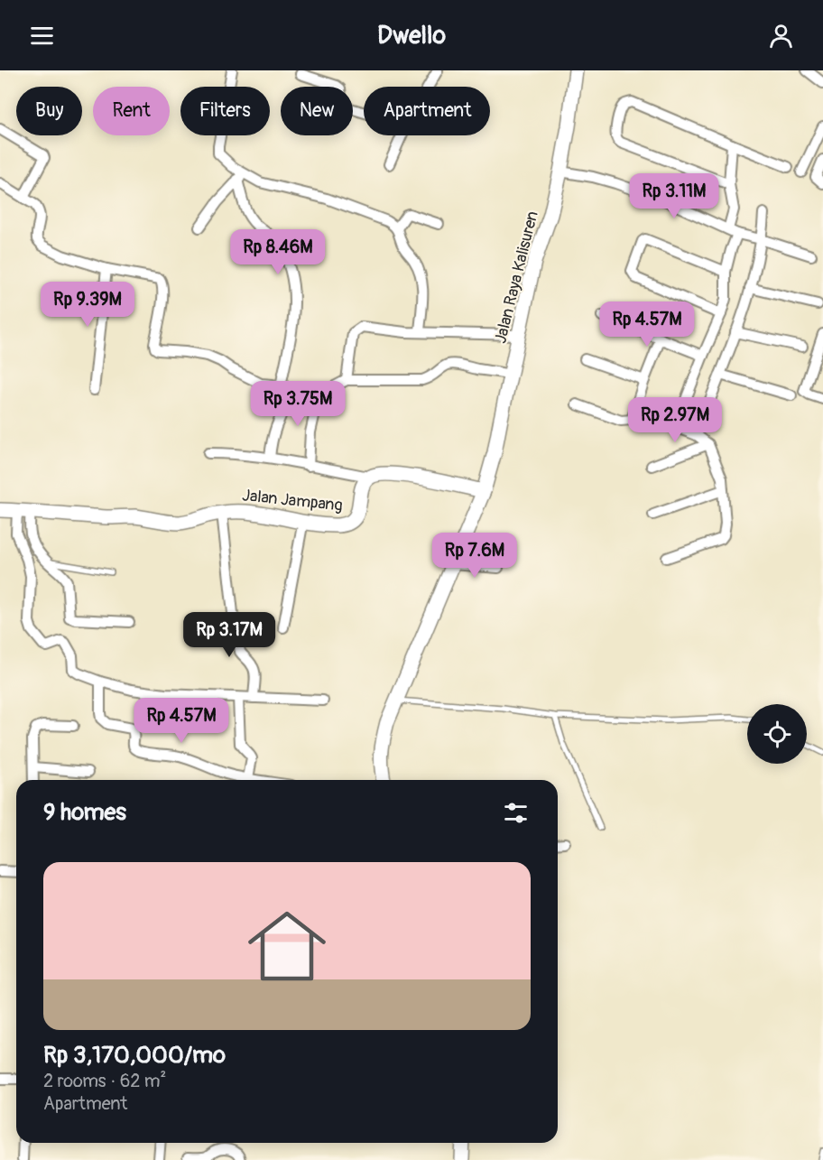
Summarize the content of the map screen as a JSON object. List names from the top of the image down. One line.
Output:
{"streets":{"main road":["Jalan Raya Kalisuren","Jalan Jampang"]},"page":{"header":"Dwello","chip":["Buy","Rent","Filters","New","Apartment"],"price":["Rp 3.11M","Rp 8.46M","Rp 9.39M","Rp 4.57M","Rp 3.75M","Rp 2.97M","Rp 7.6M","Rp 3.17M","Rp 4.57M"],"heading":"9 homes","list":[{"name":"Rp 3,170,000/mo","note":"2 rooms · 62 m² · Apartment"}]}}
